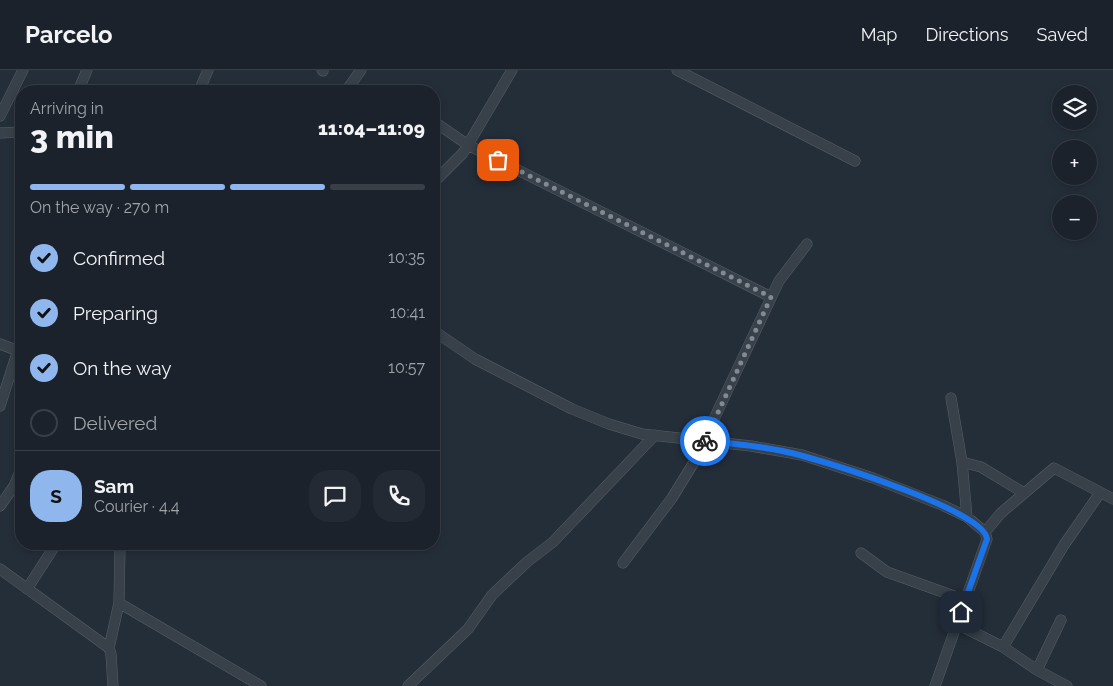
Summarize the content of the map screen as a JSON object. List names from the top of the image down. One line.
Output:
{"page":{"header":"Parcelo","nav":["Map","Directions","Saved"],"map_buttons":["+","−"],"heading":["3 min","Arriving in","11:04–11:09"],"panel":["Sam","Courier · 4.4"],"bar":"On the way · 270 m","list":[["Confirmed","10:35"],["Preparing","10:41"],["On the way","10:57"],"Delivered"],"round":"S"}}
